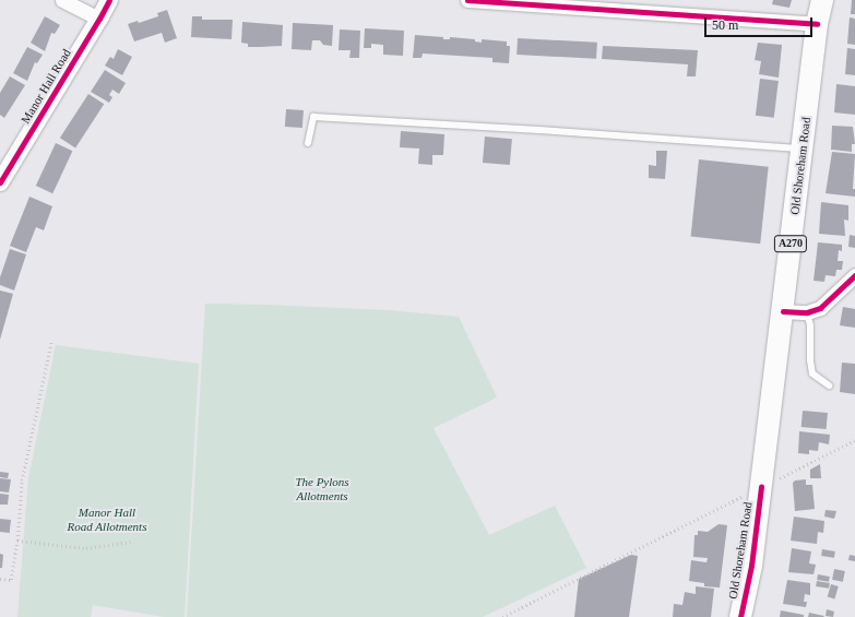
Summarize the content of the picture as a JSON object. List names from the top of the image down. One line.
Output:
{"streets":{"main road":["Old Shoreham Road","A270"],"street":["Manor Hall Road"]},"parks":["The Pylons Allotments","Manor Hall Road Allotments"],"scale_bar":"50 m"}
